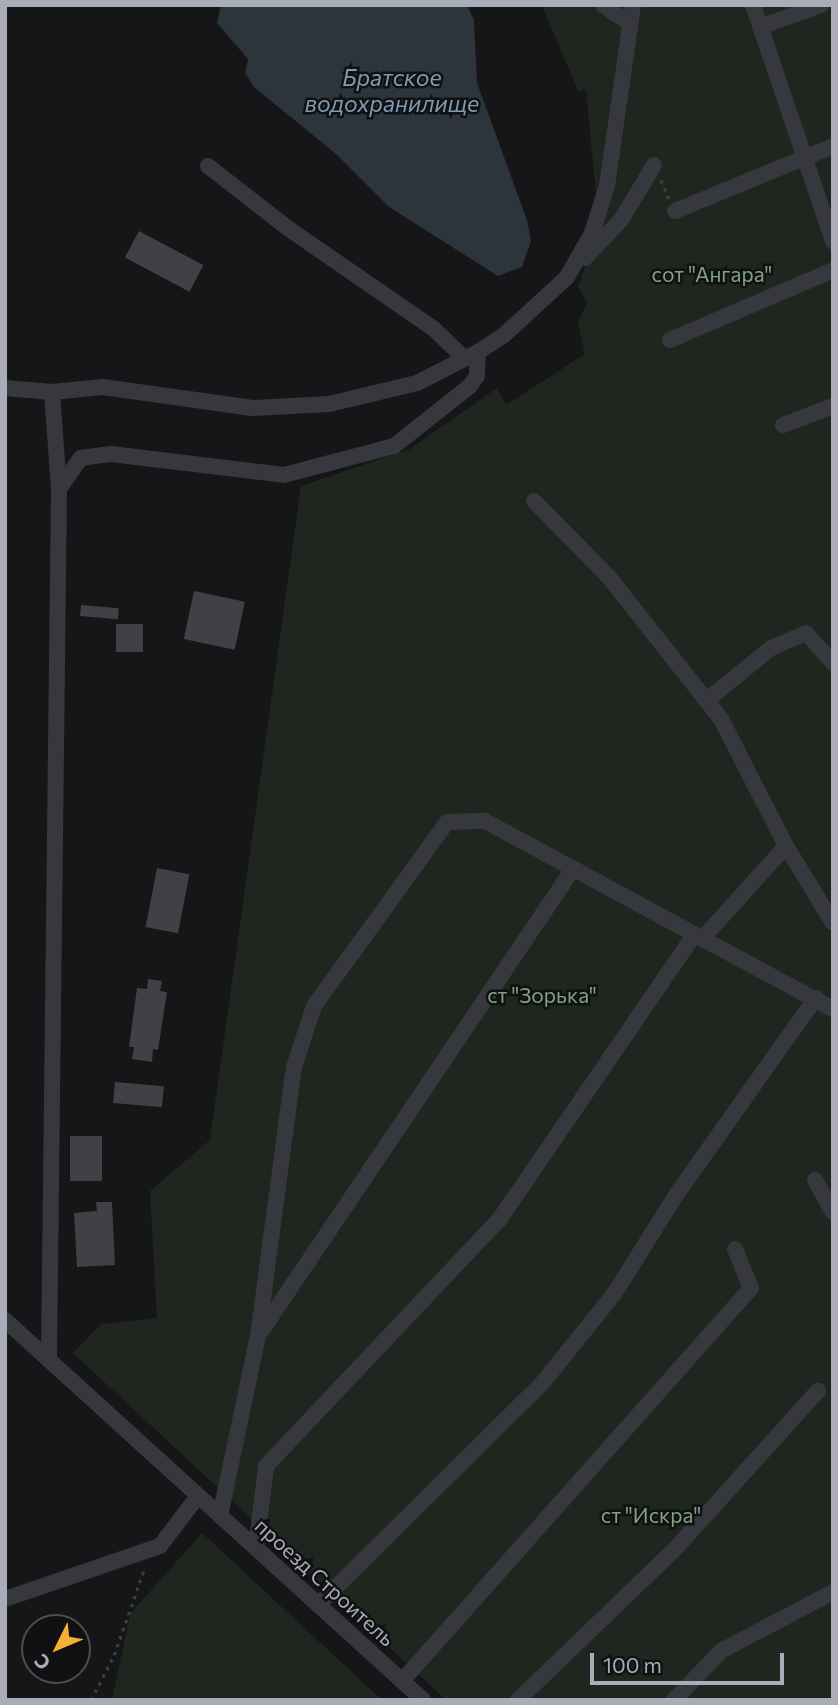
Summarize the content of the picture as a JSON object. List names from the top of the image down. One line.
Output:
{"streets":{"street":["проезд Строитель"]},"water":["Братское водохранилище"],"parks":["сот \"Ангара\"","ст \"Зорька\"","ст \"Искра\""],"scale_bar":"100 m","north":"bottom left"}
